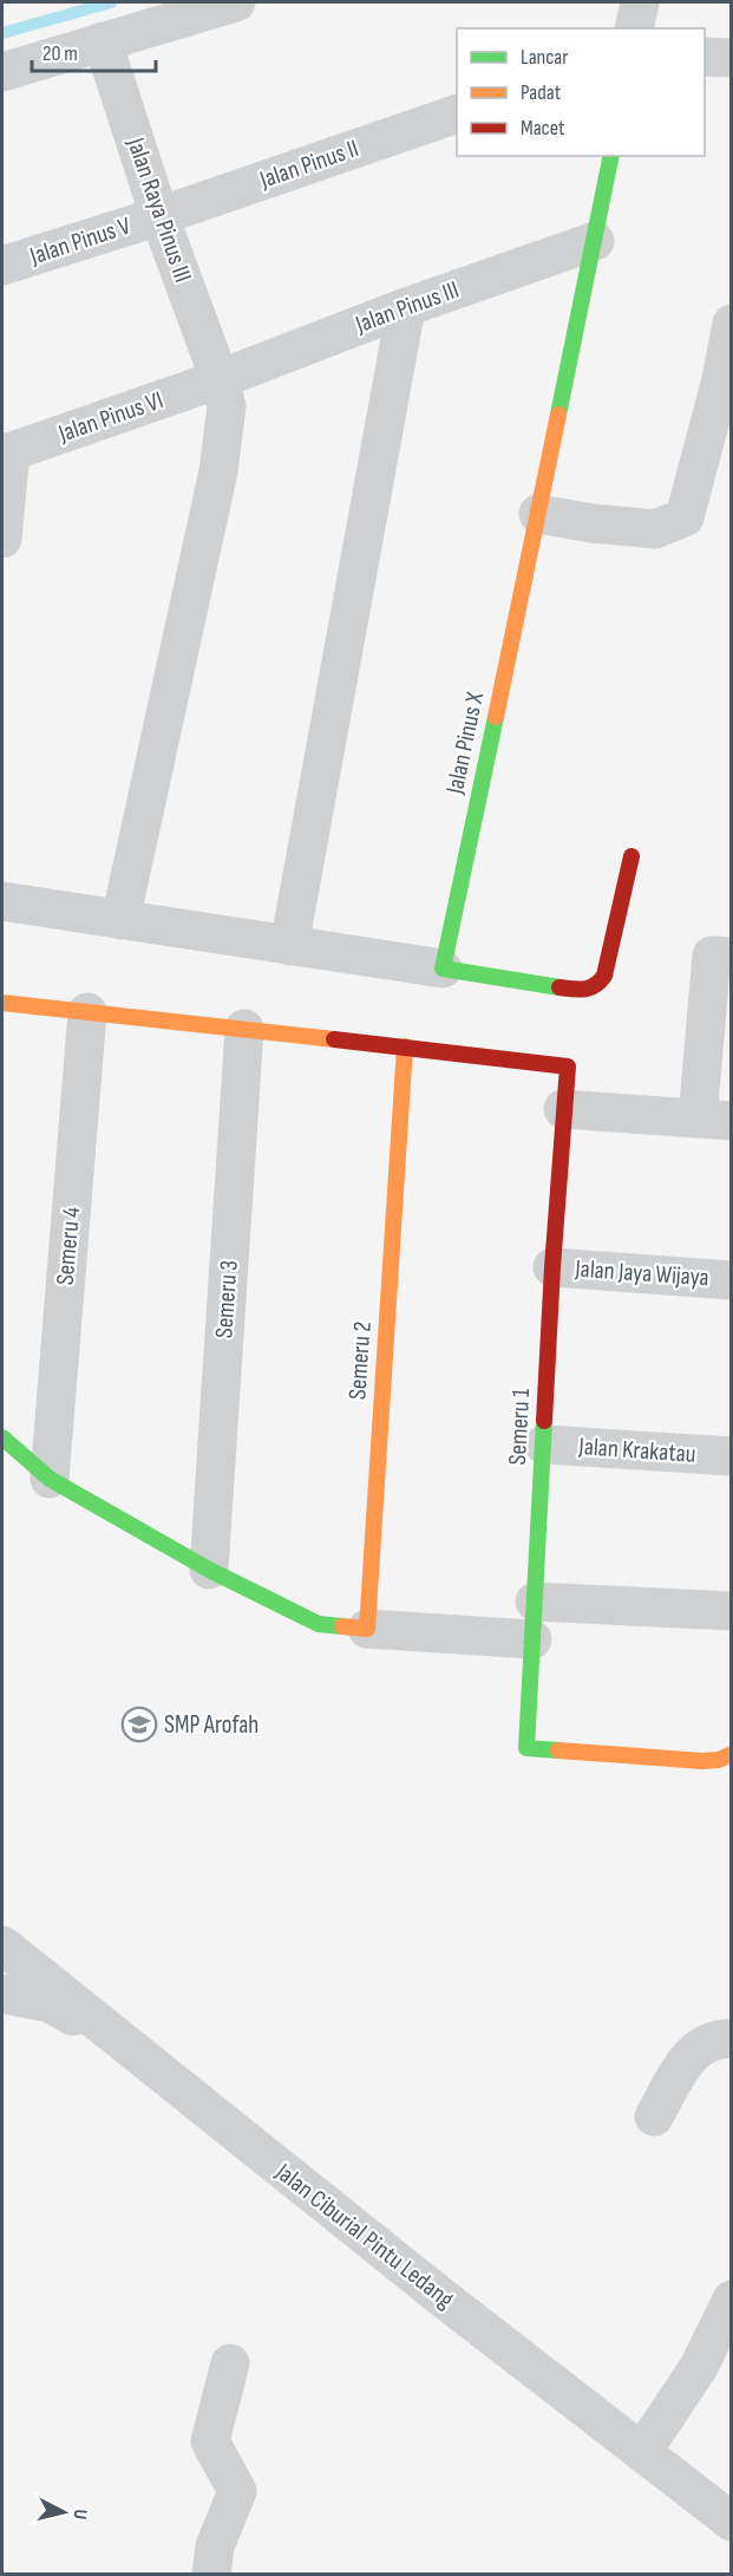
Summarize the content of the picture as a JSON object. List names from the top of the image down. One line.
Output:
{"streets":{"street":["Jalan Pinus II","Jalan Raya Pinus III","Jalan Pinus V","Jalan Pinus III","Jalan Pinus VI","Jalan Pinus X","Semeru 4","Jalan Jaya Wijaya","Semeru 3","Semeru 2","Semeru 1","Jalan Krakatau","Jalan Ciburial Pintu Ledang"]},"crossings":[["Jalan Pinus II","Jalan Raya Pinus III"],["Jalan Pinus II","Jalan Pinus V"],["Jalan Raya Pinus III","Jalan Pinus V"],["Jalan Raya Pinus III","Jalan Pinus III"],["Jalan Raya Pinus III","Jalan Pinus VI"],["Jalan Pinus III","Jalan Pinus VI"],["Jalan Pinus III","Jalan Pinus X"],["Jalan Jaya Wijaya","Semeru 1"],["Semeru 2","Semeru 1"],["Semeru 1","Jalan Krakatau"]],"places":{"school or university":["SMP Arofah"]},"legend":["Lancar","Padat","Macet"],"scale_bar":"20 m","north":"right"}
